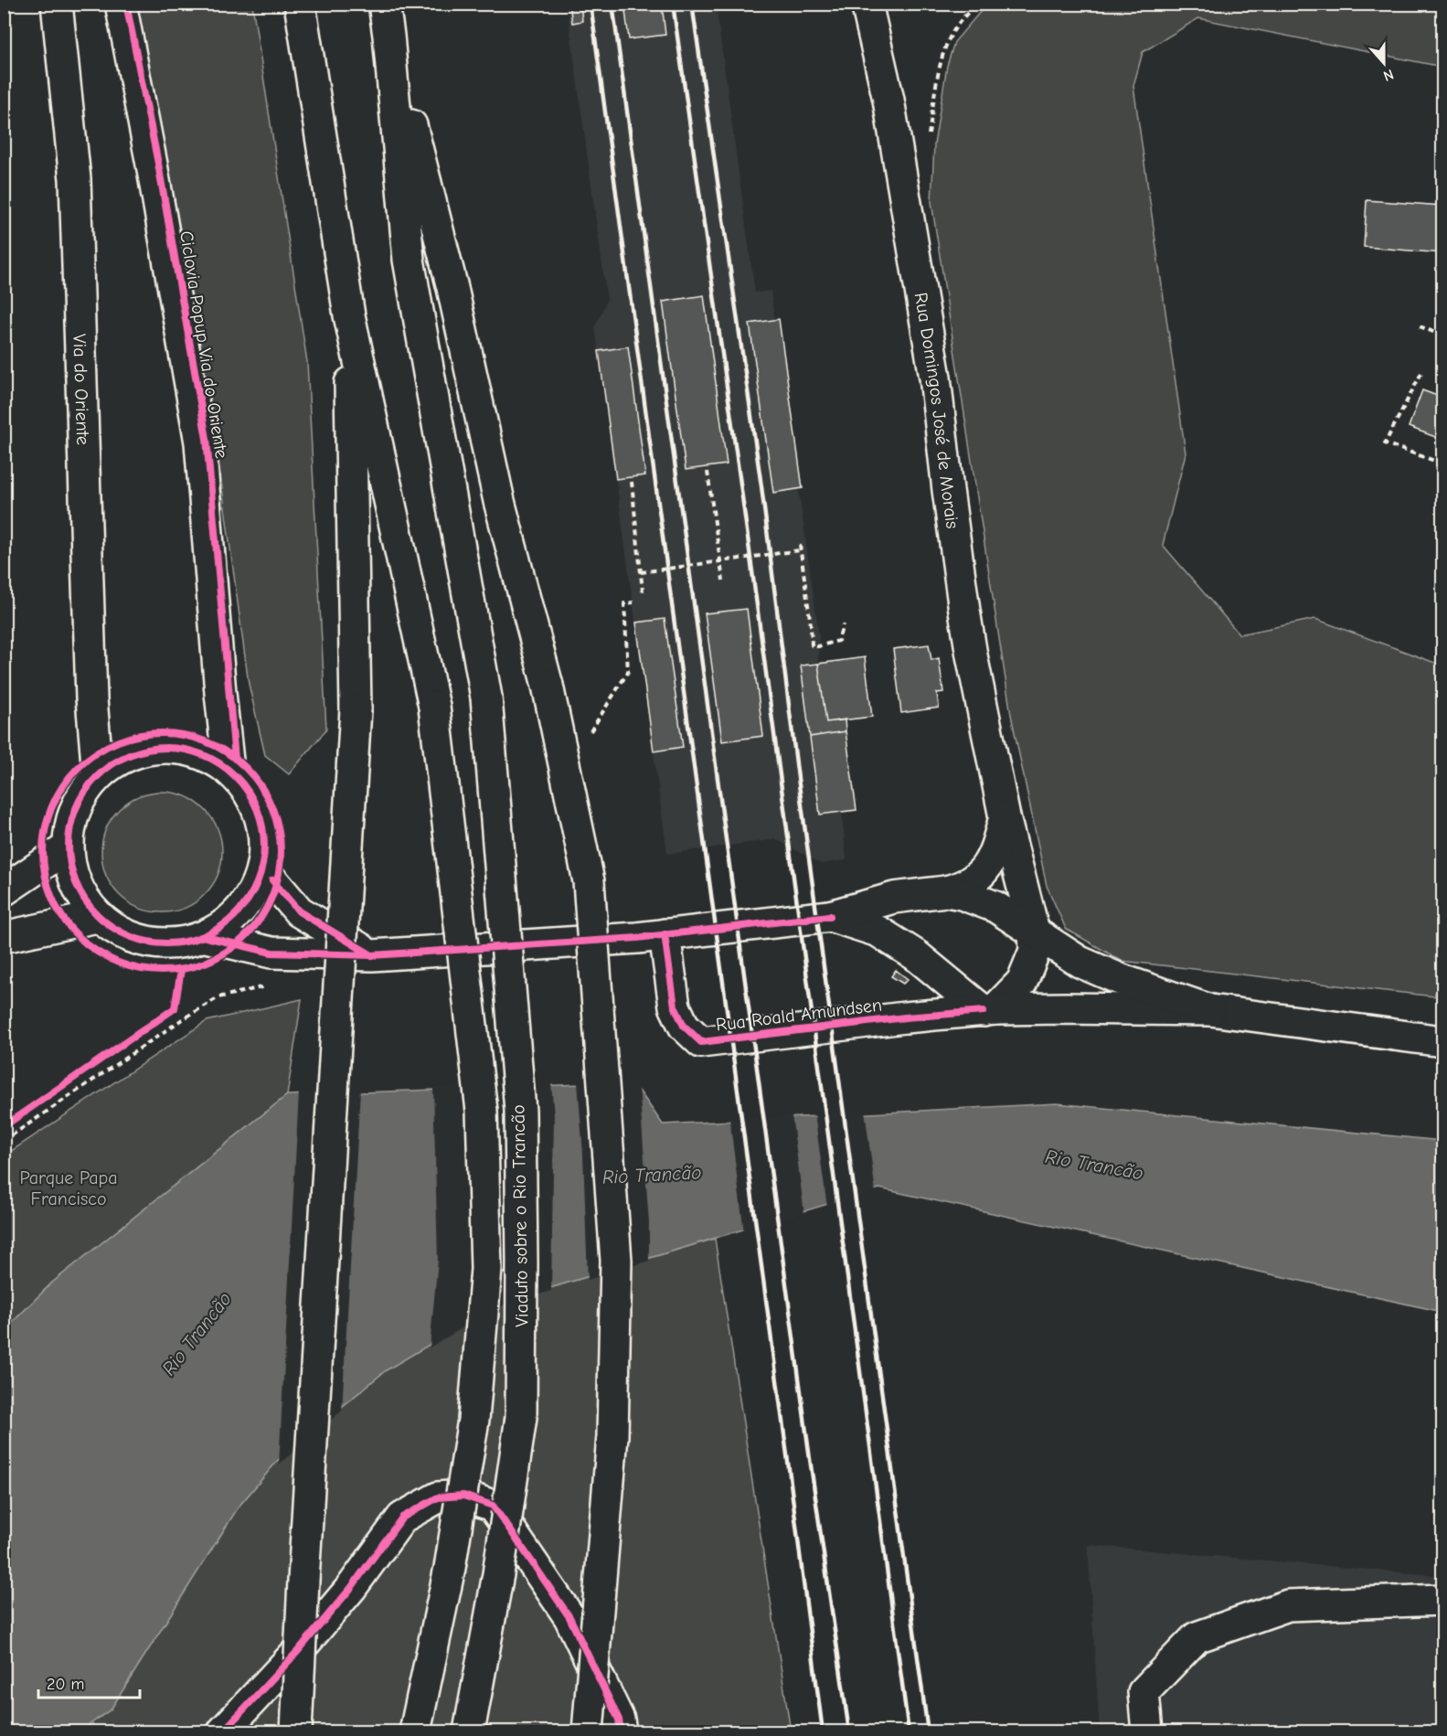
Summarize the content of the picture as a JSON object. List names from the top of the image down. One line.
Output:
{"streets":{"main road":["Via do Oriente","Rua Domingos José de Morais","Rua Roald Amundsen","Viaduto sobre o Rio Trancão"],"cycle path":["Ciclovia Popup Via do Oriente"]},"crossings":[["Rua Domingos José de Morais","Rua Roald Amundsen"]],"water":["Rio Trancão"],"parks":["Parque Papa Francisco"],"scale_bar":"20 m","north":"bottom"}
